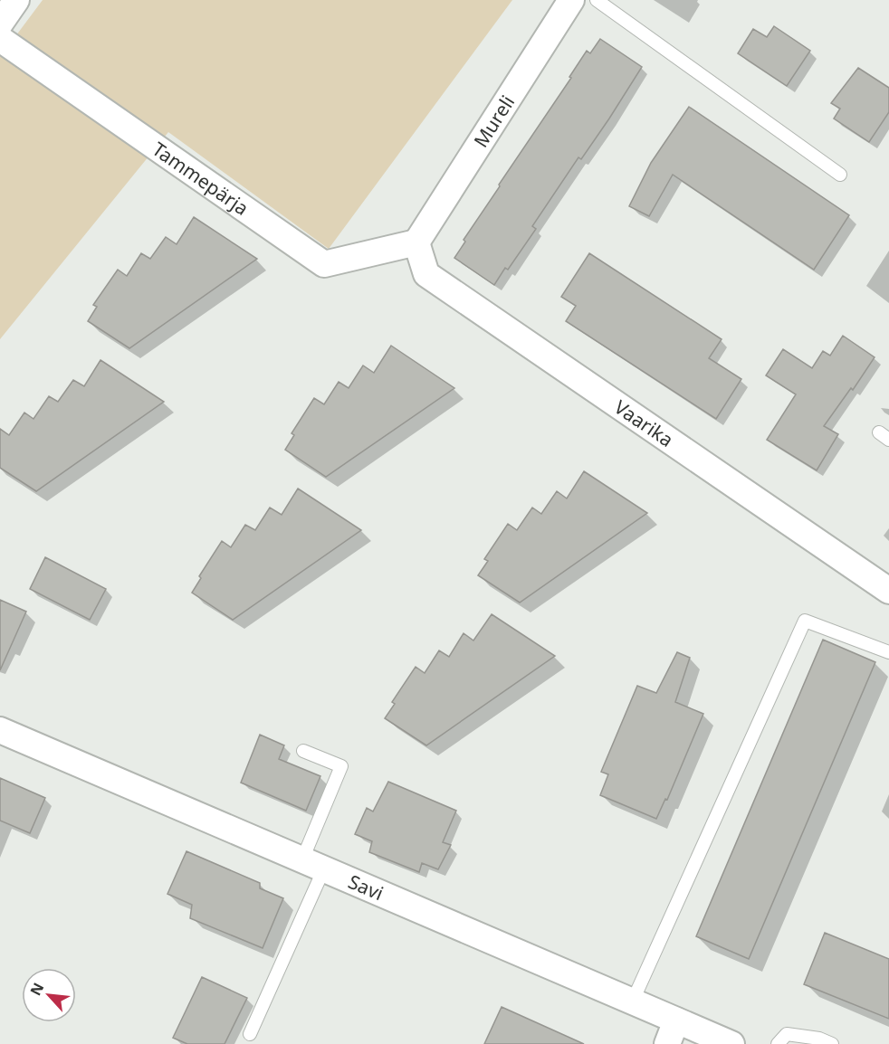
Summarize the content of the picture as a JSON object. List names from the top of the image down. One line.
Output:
{"streets":{"street":["Mureli","Tammepärja","Vaarika","Savi"]},"crossings":[["Mureli","Tammepärja"],["Mureli","Vaarika"],["Tammepärja","Vaarika"]],"north":"top left"}
